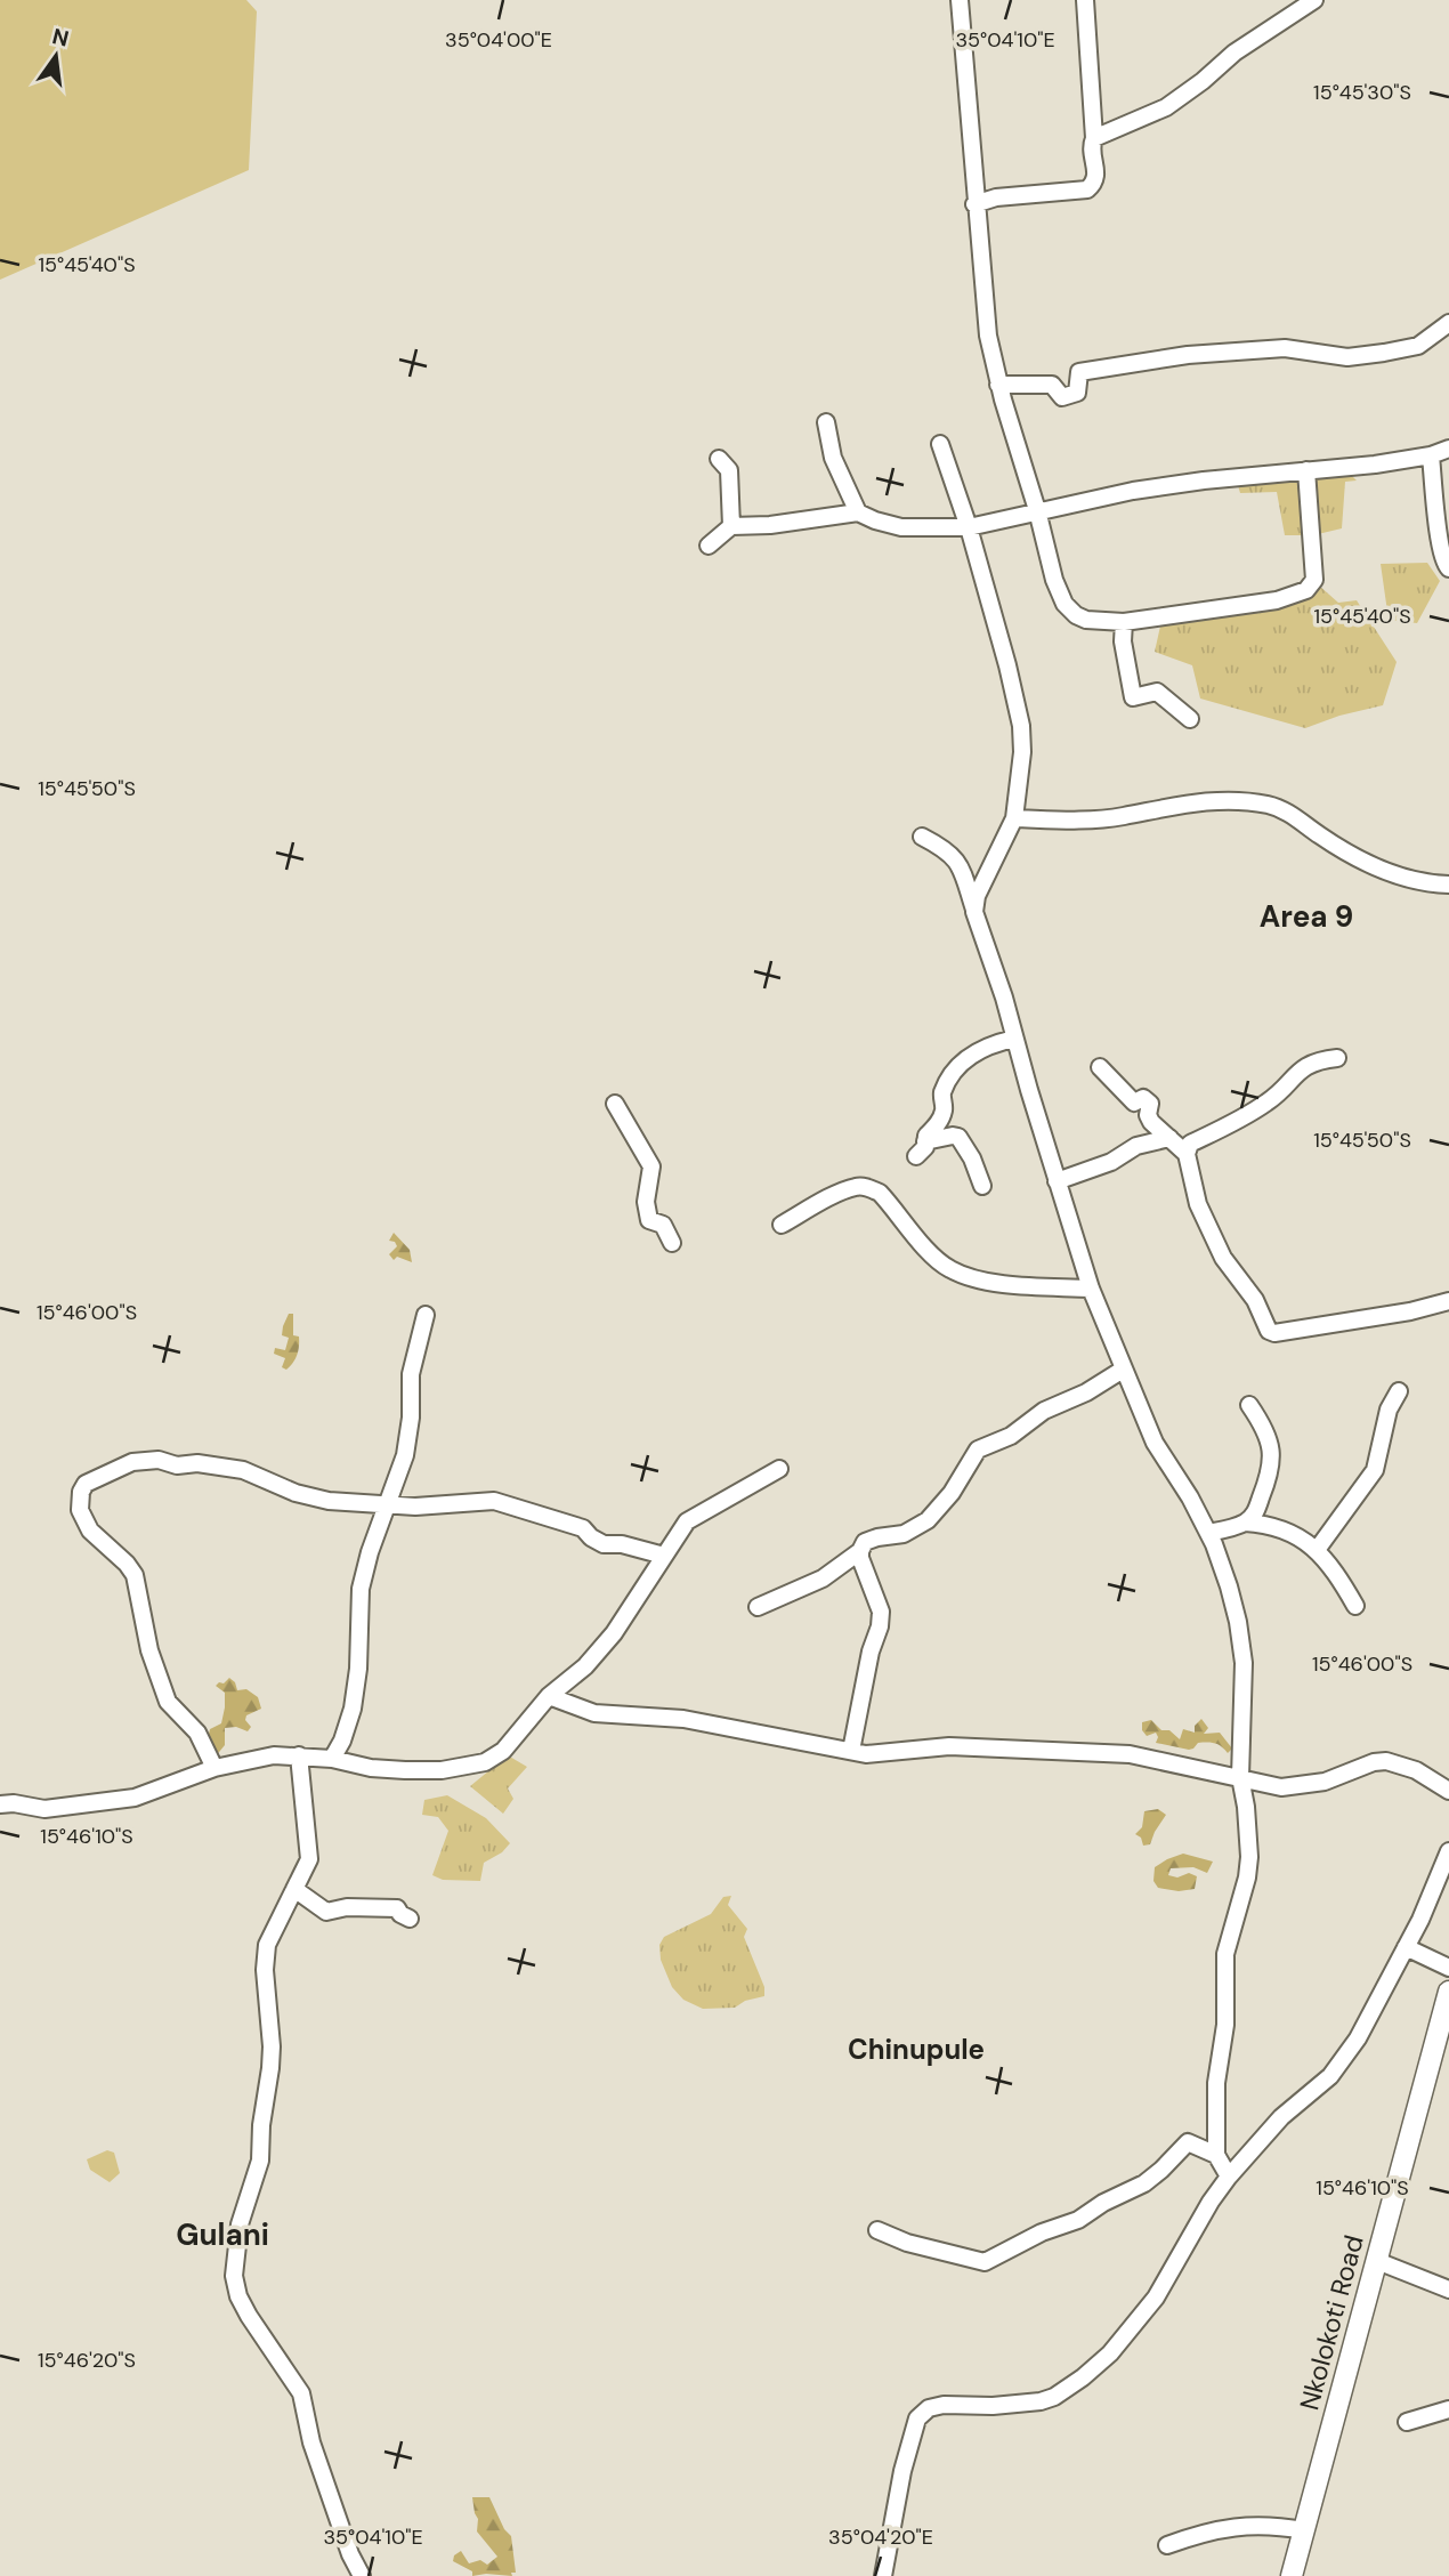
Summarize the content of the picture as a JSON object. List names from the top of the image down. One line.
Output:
{"streets":{"main road":["Nkolokoti Road"]},"districts":["Area 9","Chinupule","Gulani"],"north":"top","coordinates":["35°04'00\"E","35°04'10\"E","15°45'30\"S","15°45'40\"S","15°45'50\"S","15°46'00\"S","15°46'10\"S","15°46'20\"S","35°04'20\"E"]}
